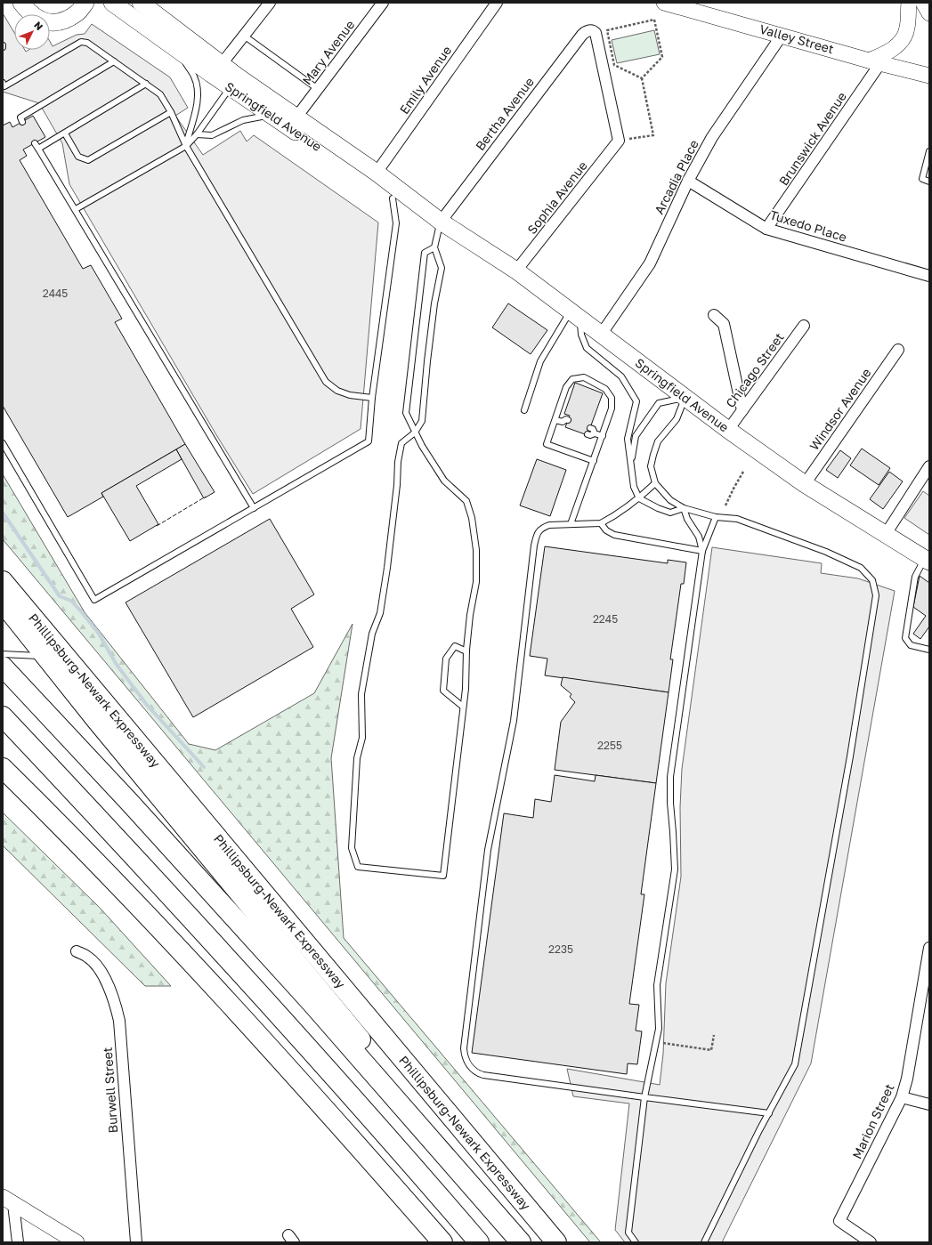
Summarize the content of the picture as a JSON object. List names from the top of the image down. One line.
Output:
{"streets":{"highway":["Phillipsburg-Newark Expressway"],"main road":["Valley Street","Springfield Avenue"],"street":["Mary Avenue","Emily Avenue","Bertha Avenue","Brunswick Avenue","Arcadia Place","Sophia Avenue","Tuxedo Place","Chicago Street","Windsor Avenue","Burwell Street","Marion Street"]},"crossings":[["Valley Street","Brunswick Avenue"],["Valley Street","Arcadia Place"],["Mary Avenue","Springfield Avenue"],["Emily Avenue","Springfield Avenue"],["Bertha Avenue","Springfield Avenue"],["Bertha Avenue","Sophia Avenue"],["Springfield Avenue","Arcadia Place"],["Springfield Avenue","Sophia Avenue"],["Springfield Avenue","Chicago Street"],["Springfield Avenue","Windsor Avenue"],["Brunswick Avenue","Tuxedo Place"],["Arcadia Place","Tuxedo Place"]],"house_numbers":["2445","2245","2255","2235"],"north":"top right"}
